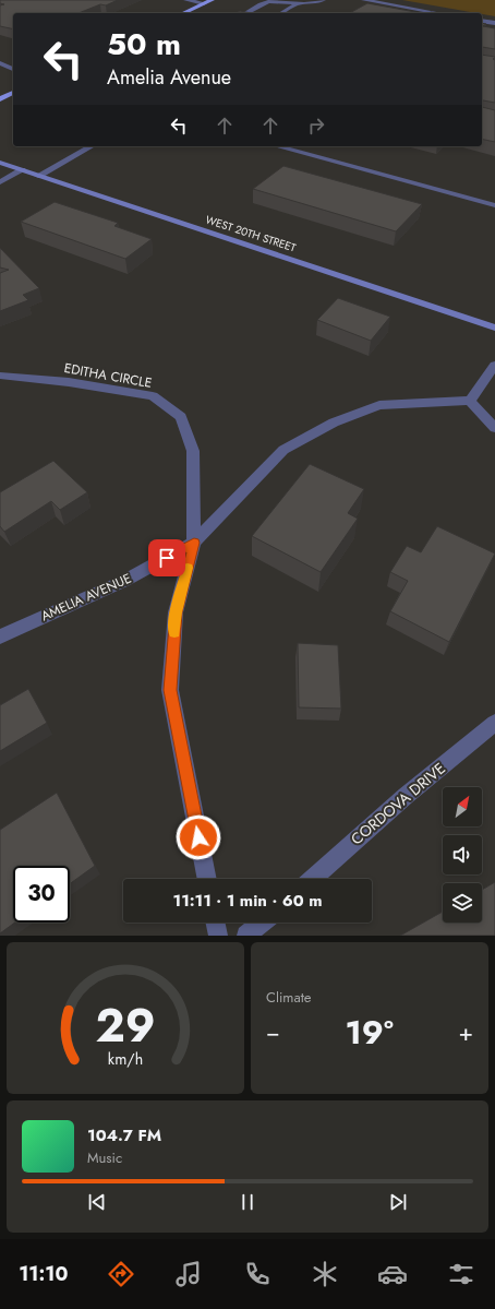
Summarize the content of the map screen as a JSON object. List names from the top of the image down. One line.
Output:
{"streets":{"street":["WEST 20TH STREET","EDITHA CIRCLE","AMELIA AVENUE","CORDOVA DRIVE"]},"crossings":[["EDITHA CIRCLE","AMELIA AVENUE"]],"north":"top right","page":{"turn":["50 m","Amelia Avenue"],"limit":"30","trip":"11:11 · 1 min · 60 m","tile":"Climate","heat":["−","19°","+"],"song":["104.7 FM","Music"],"tabs":"11:10","gauge":["29","km/h"]}}
